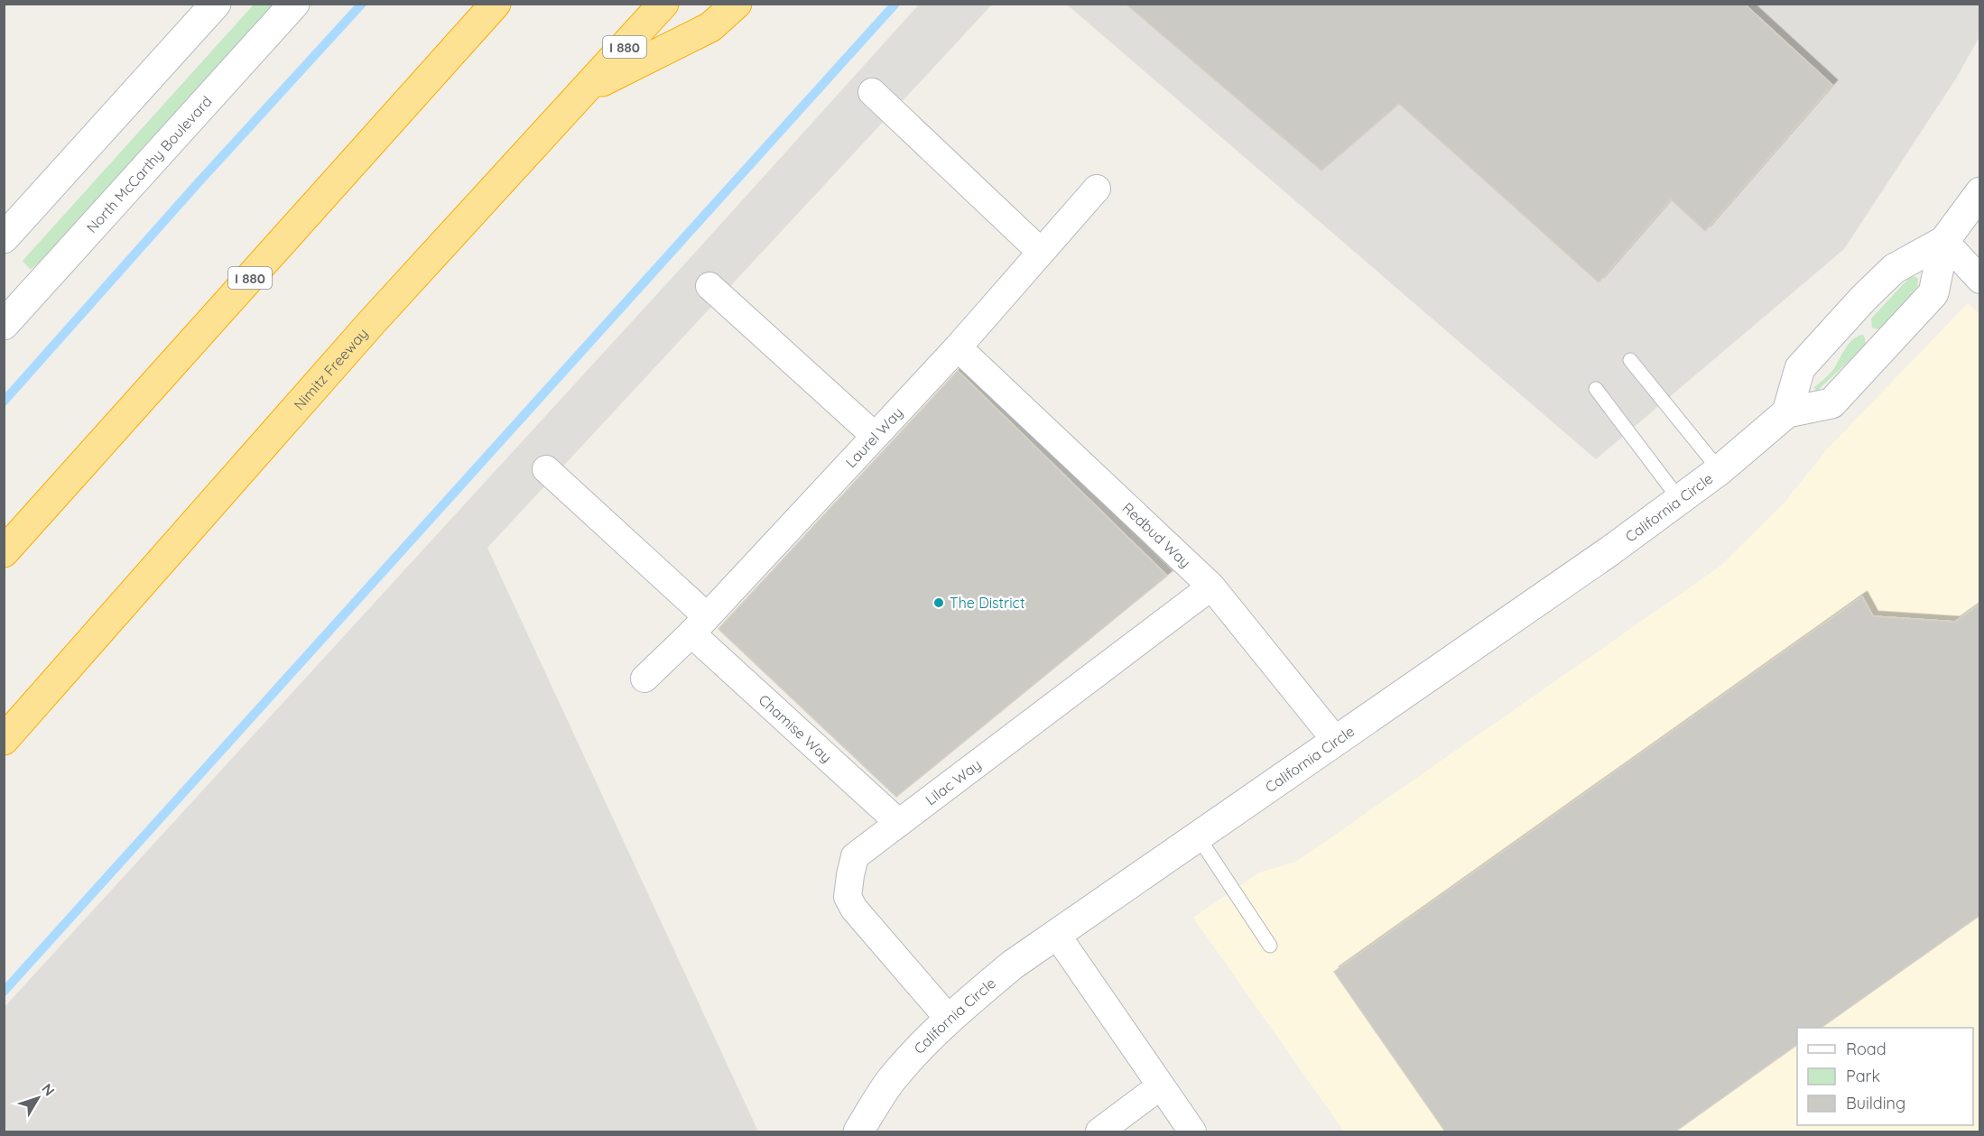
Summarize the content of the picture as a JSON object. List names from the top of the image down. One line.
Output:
{"streets":{"highway":["I 880","Nimitz Freeway"],"street":["North McCarthy Boulevard","Laurel Way","California Circle","Redbud Way","Chamise Way","Lilac Way"]},"crossings":[["Laurel Way","Redbud Way"],["Laurel Way","Chamise Way"],["California Circle","Redbud Way"],["California Circle","Lilac Way"],["Redbud Way","Lilac Way"],["Chamise Way","Lilac Way"]],"places":["The District"],"legend":["Road","Park","Building"],"north":"top right"}
